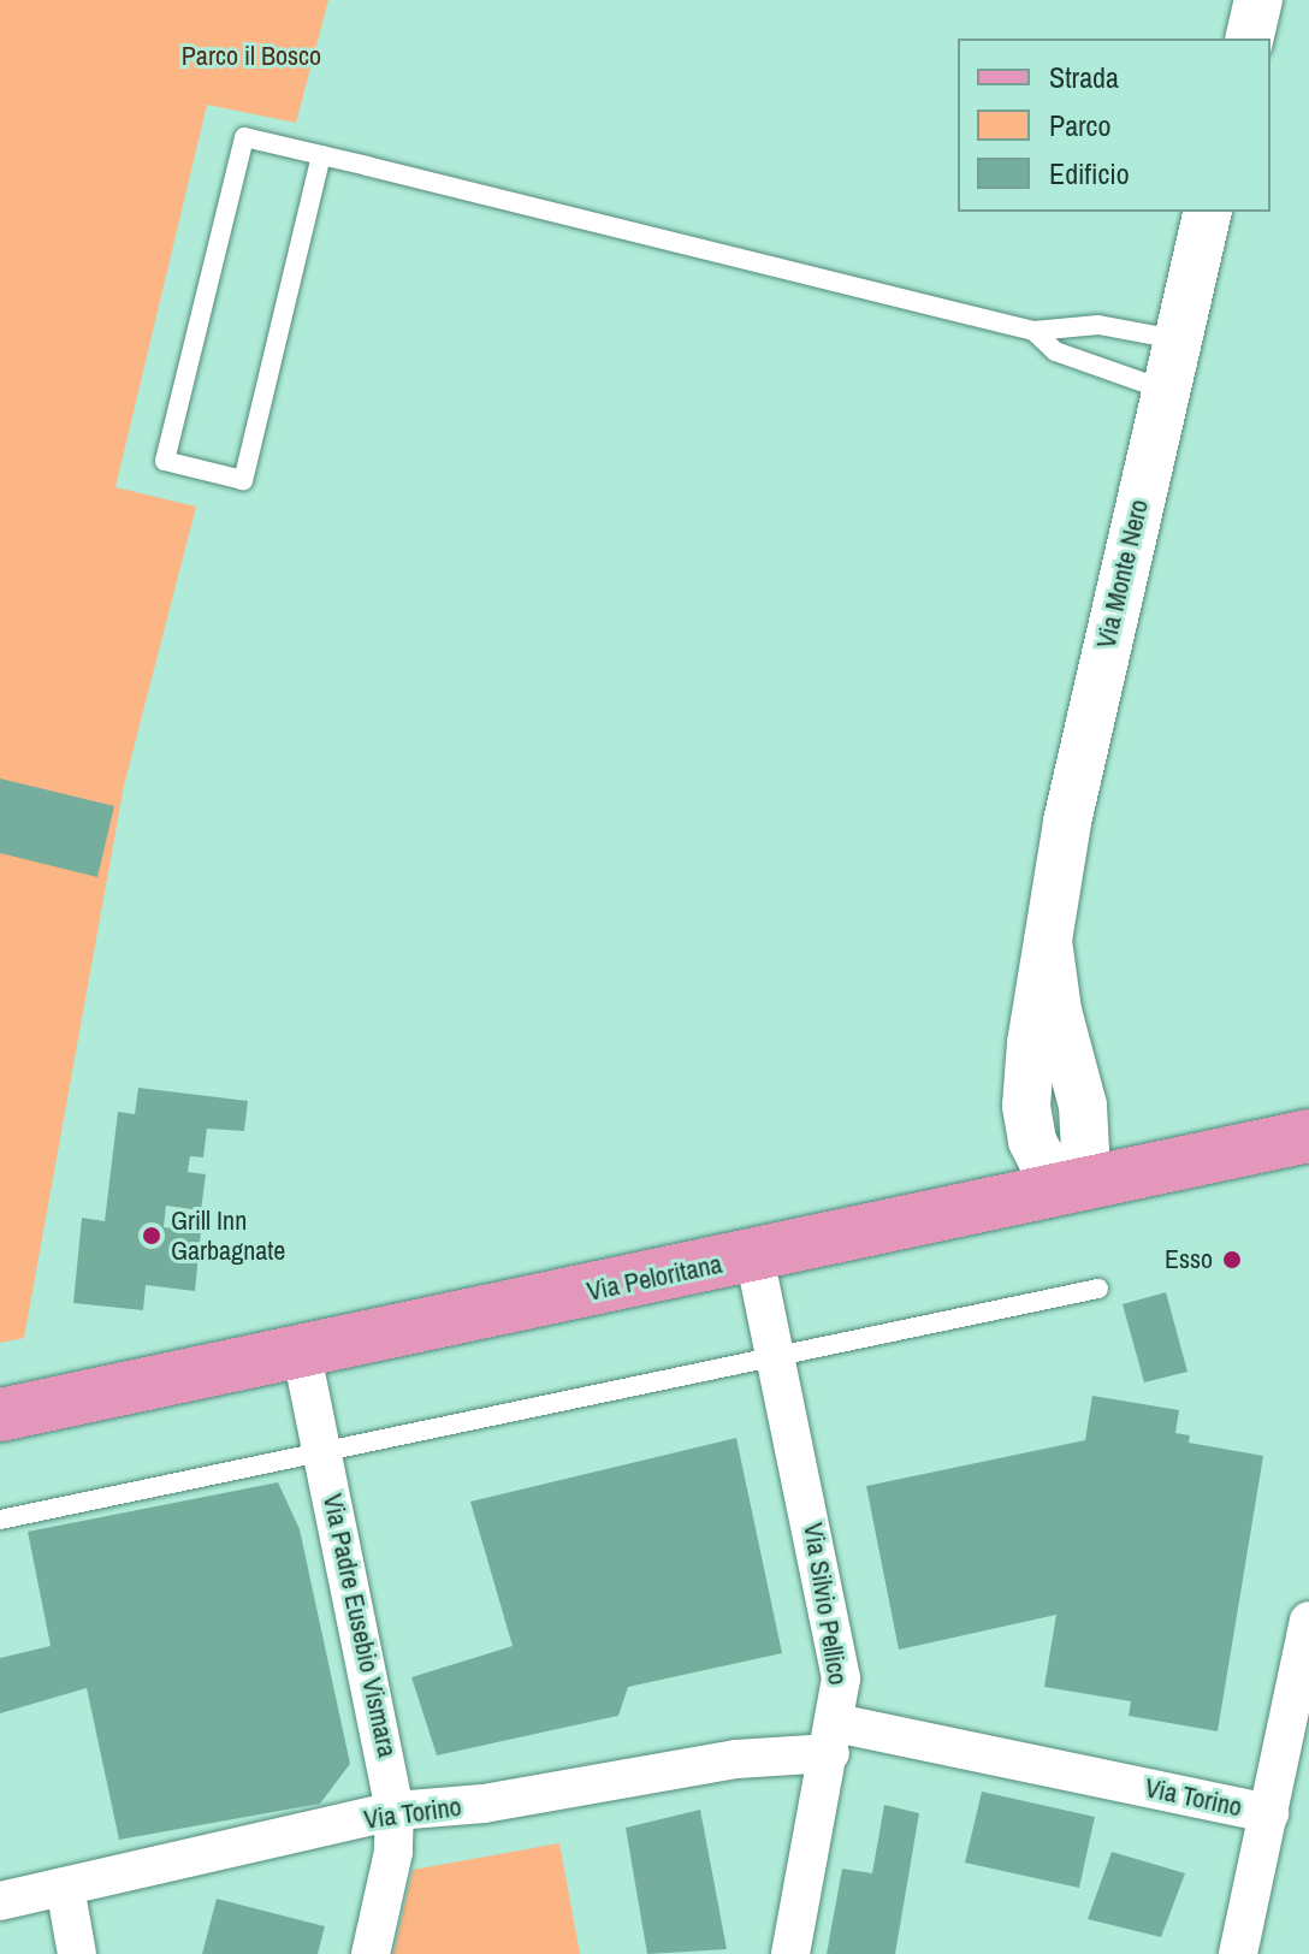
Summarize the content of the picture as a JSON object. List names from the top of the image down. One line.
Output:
{"streets":{"main road":["Via Peloritana"],"street":["Via Monte Nero","Via Silvio Pellico","Via Padre Eusebio Vismara","Via Torino"]},"crossings":[["Via Monte Nero","Via Peloritana"],["Via Peloritana","Via Silvio Pellico"],["Via Peloritana","Via Padre Eusebio Vismara"],["Via Silvio Pellico","Via Torino"],["Via Padre Eusebio Vismara","Via Torino"]],"parks":["Parco il Bosco"],"places":["Grill Inn Garbagnate","Esso"],"legend":["Strada","Parco","Edificio"]}
